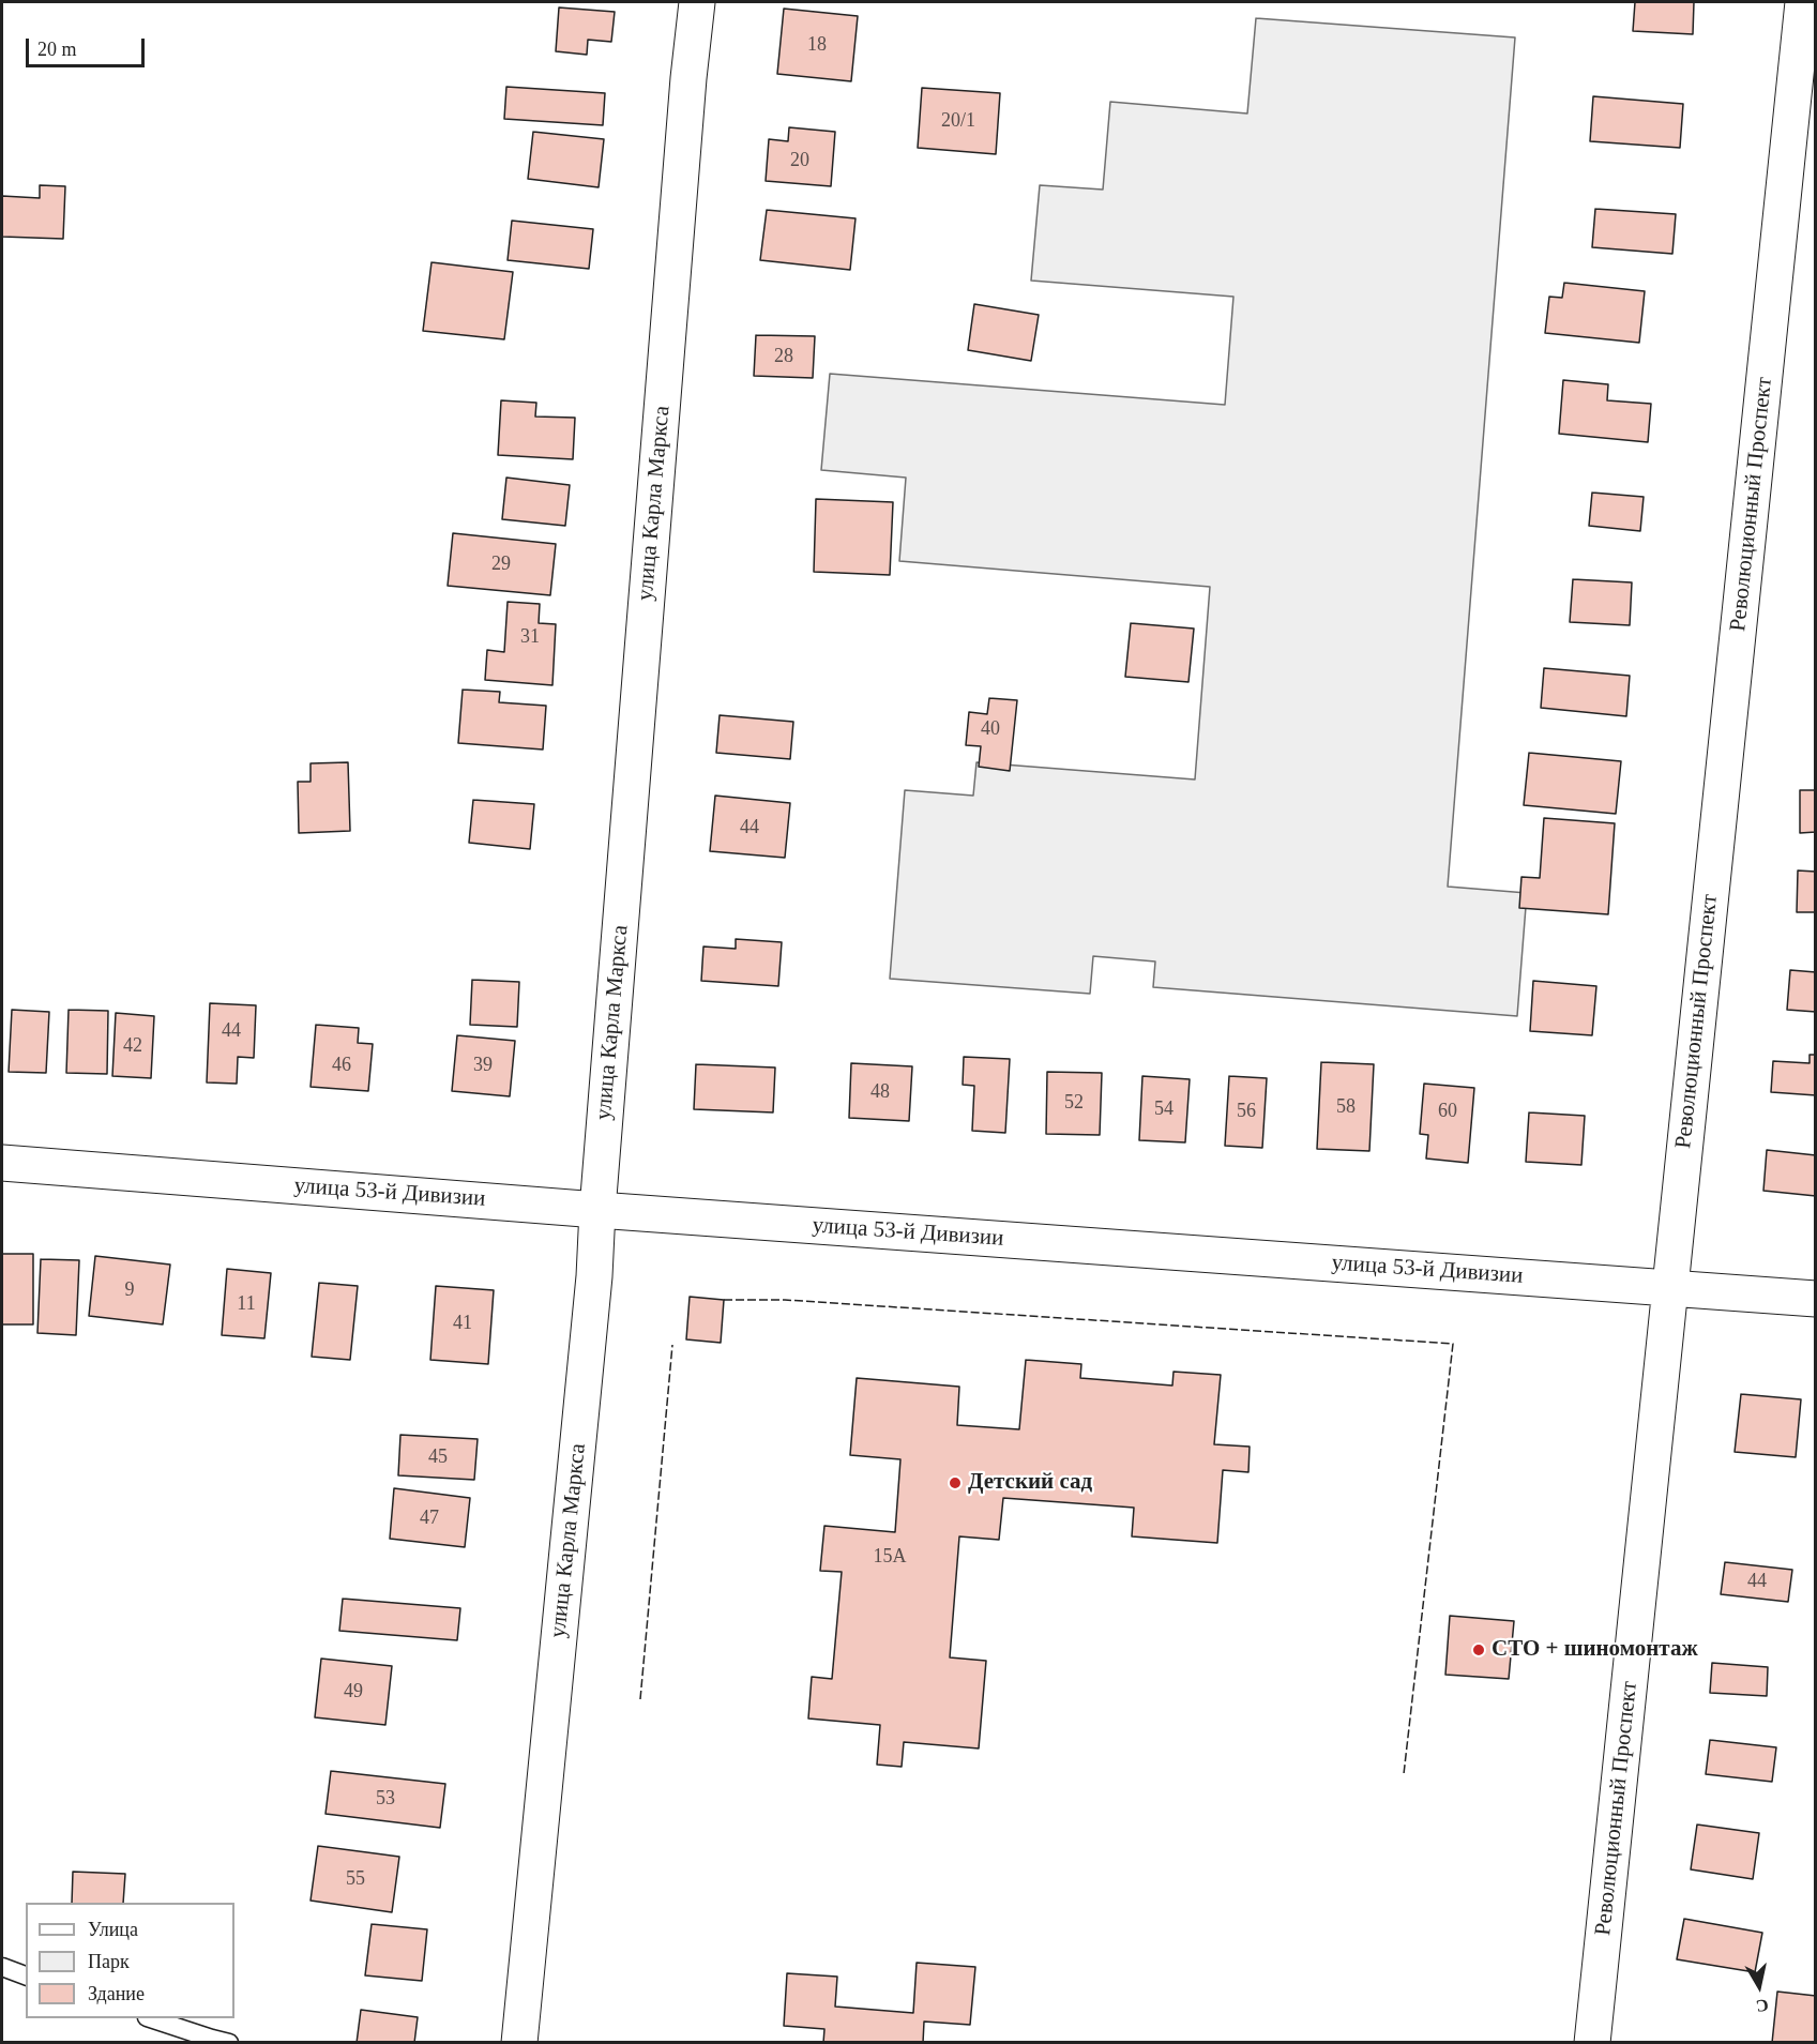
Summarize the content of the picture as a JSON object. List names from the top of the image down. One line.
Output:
{"streets":{"street":["улица Карла Маркса","Революционный Проспект","улица 53-й Дивизии"]},"crossings":[["улица Карла Маркса","улица 53-й Дивизии"],["Революционный Проспект","улица 53-й Дивизии"]],"places":["Детский сад","СТО + шиномонтаж"],"house_numbers":["18","20/1","20","28","29","31","40","44","44","42","46","39","48","52","58","54","56","60","9","11","41","45","47","15А","44","49","53","55"],"legend":["Улица","Парк","Здание"],"scale_bar":"20 m","north":"bottom"}
